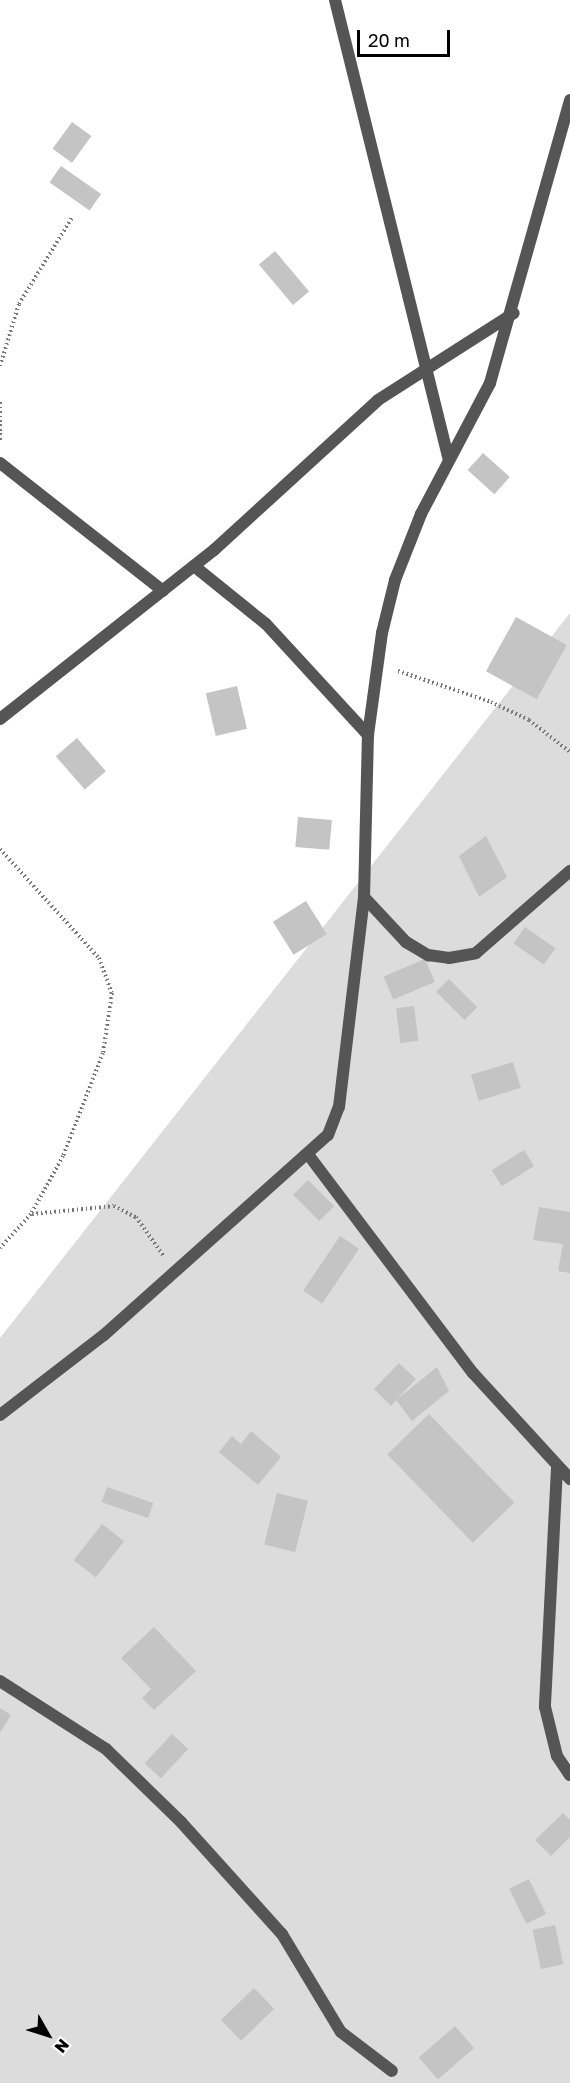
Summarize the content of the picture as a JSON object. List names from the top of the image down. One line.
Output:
{"scale_bar":"20 m","north":"bottom right"}
